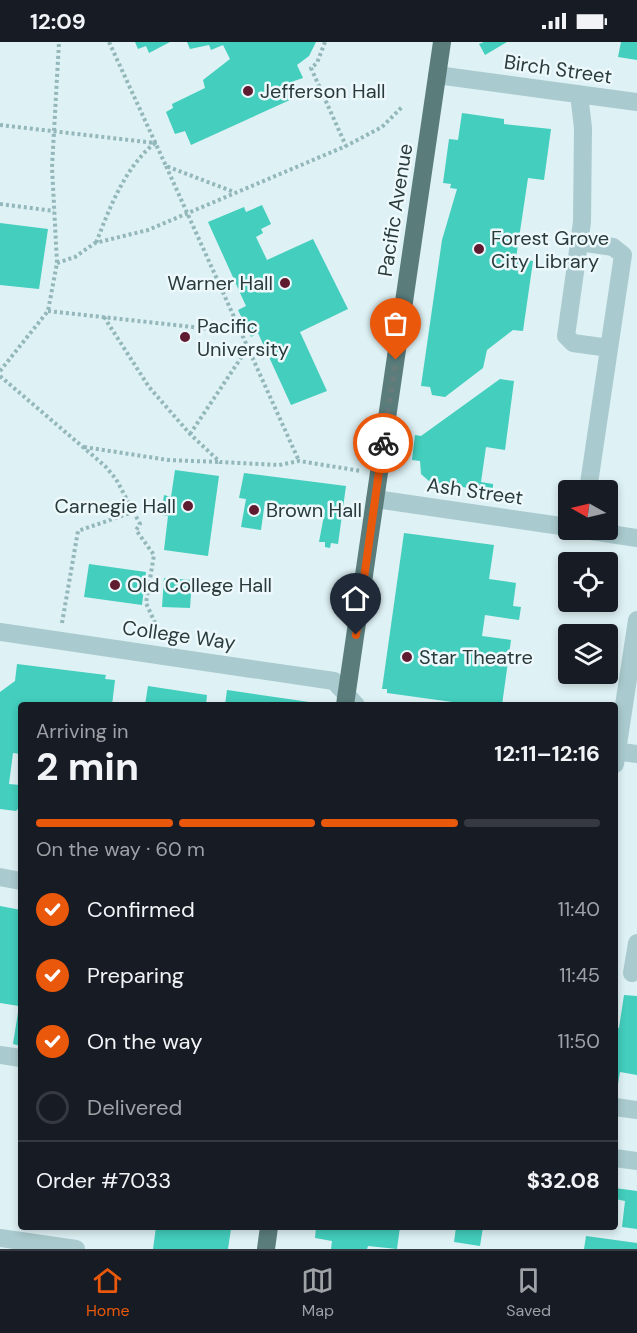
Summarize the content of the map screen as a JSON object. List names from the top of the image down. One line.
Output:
{"streets":{"main road":["Pacific Avenue"],"street":["Birch Street","Ash Street","College Way"]},"crossings":[["Birch Street","Pacific Avenue"],["Pacific Avenue","Ash Street"],["Pacific Avenue","College Way"]],"places":["Jefferson Hall","Forest Grove City Library","Warner Hall","Pacific University","Carnegie Hall","Brown Hall","Old College Hall","Star Theatre"],"north":"left","page":{"status":"12:09","heading":["2 min","Arriving in","12:11–12:16"],"panel":["Order #7033","$32.08"],"bar":"On the way · 60 m","list":[["Confirmed","11:40"],["Preparing","11:45"],["On the way","11:50"],"Delivered"],"tabs":["Home","Map","Saved"]}}
